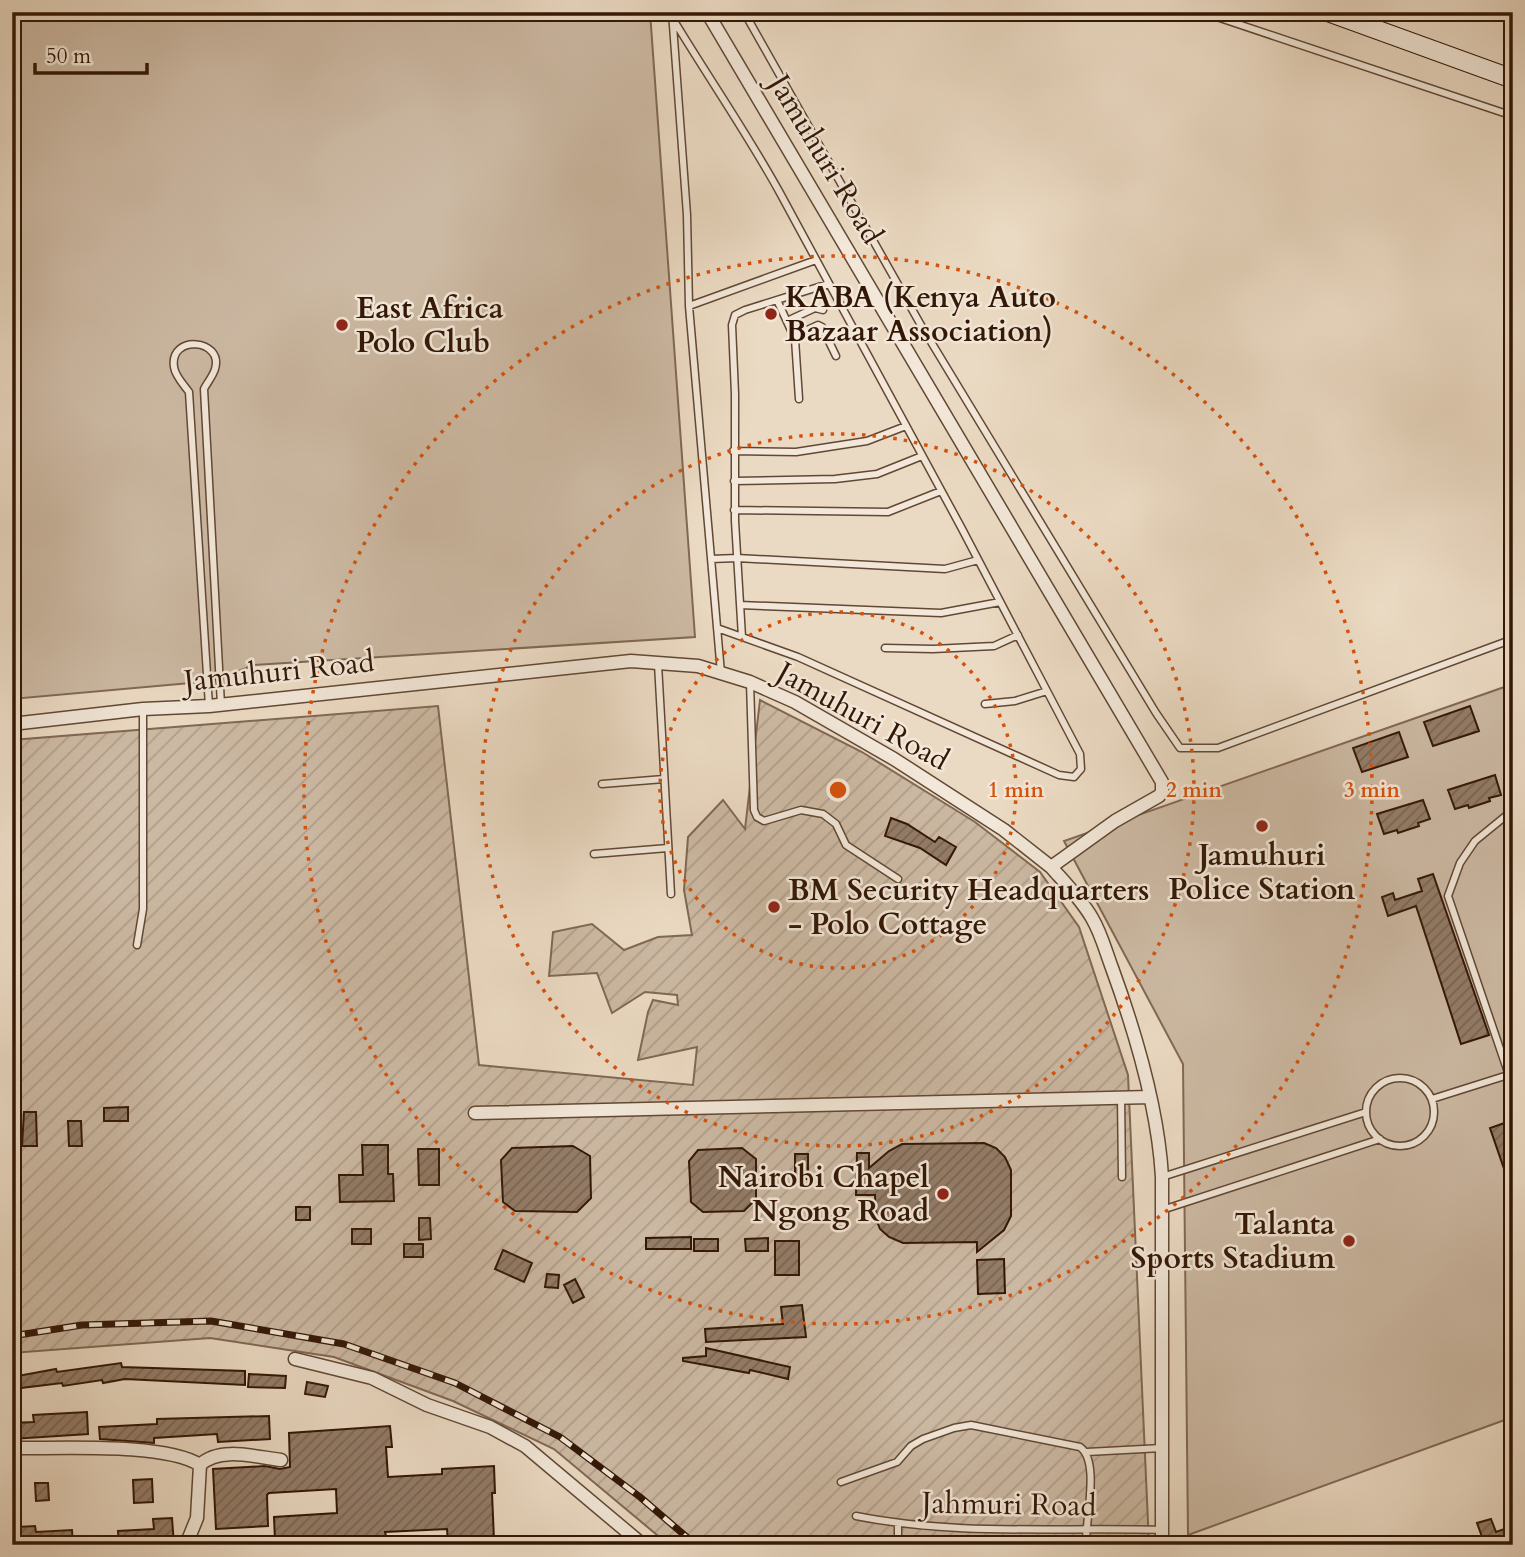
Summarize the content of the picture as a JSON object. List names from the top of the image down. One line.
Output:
{"streets":{"street":["Jamuhuri Road"],"lane":["Jahmuri Road"]},"places":["KABA (Kenya Auto Bazaar Association)","East Africa Polo Club","Jamuhuri Police Station","BM Security Headquarters - Polo Cottage","Nairobi Chapel Ngong Road","Talanta Sports Stadium"],"scale_bar":"50 m","rings":["1 min","2 min","3 min"]}
